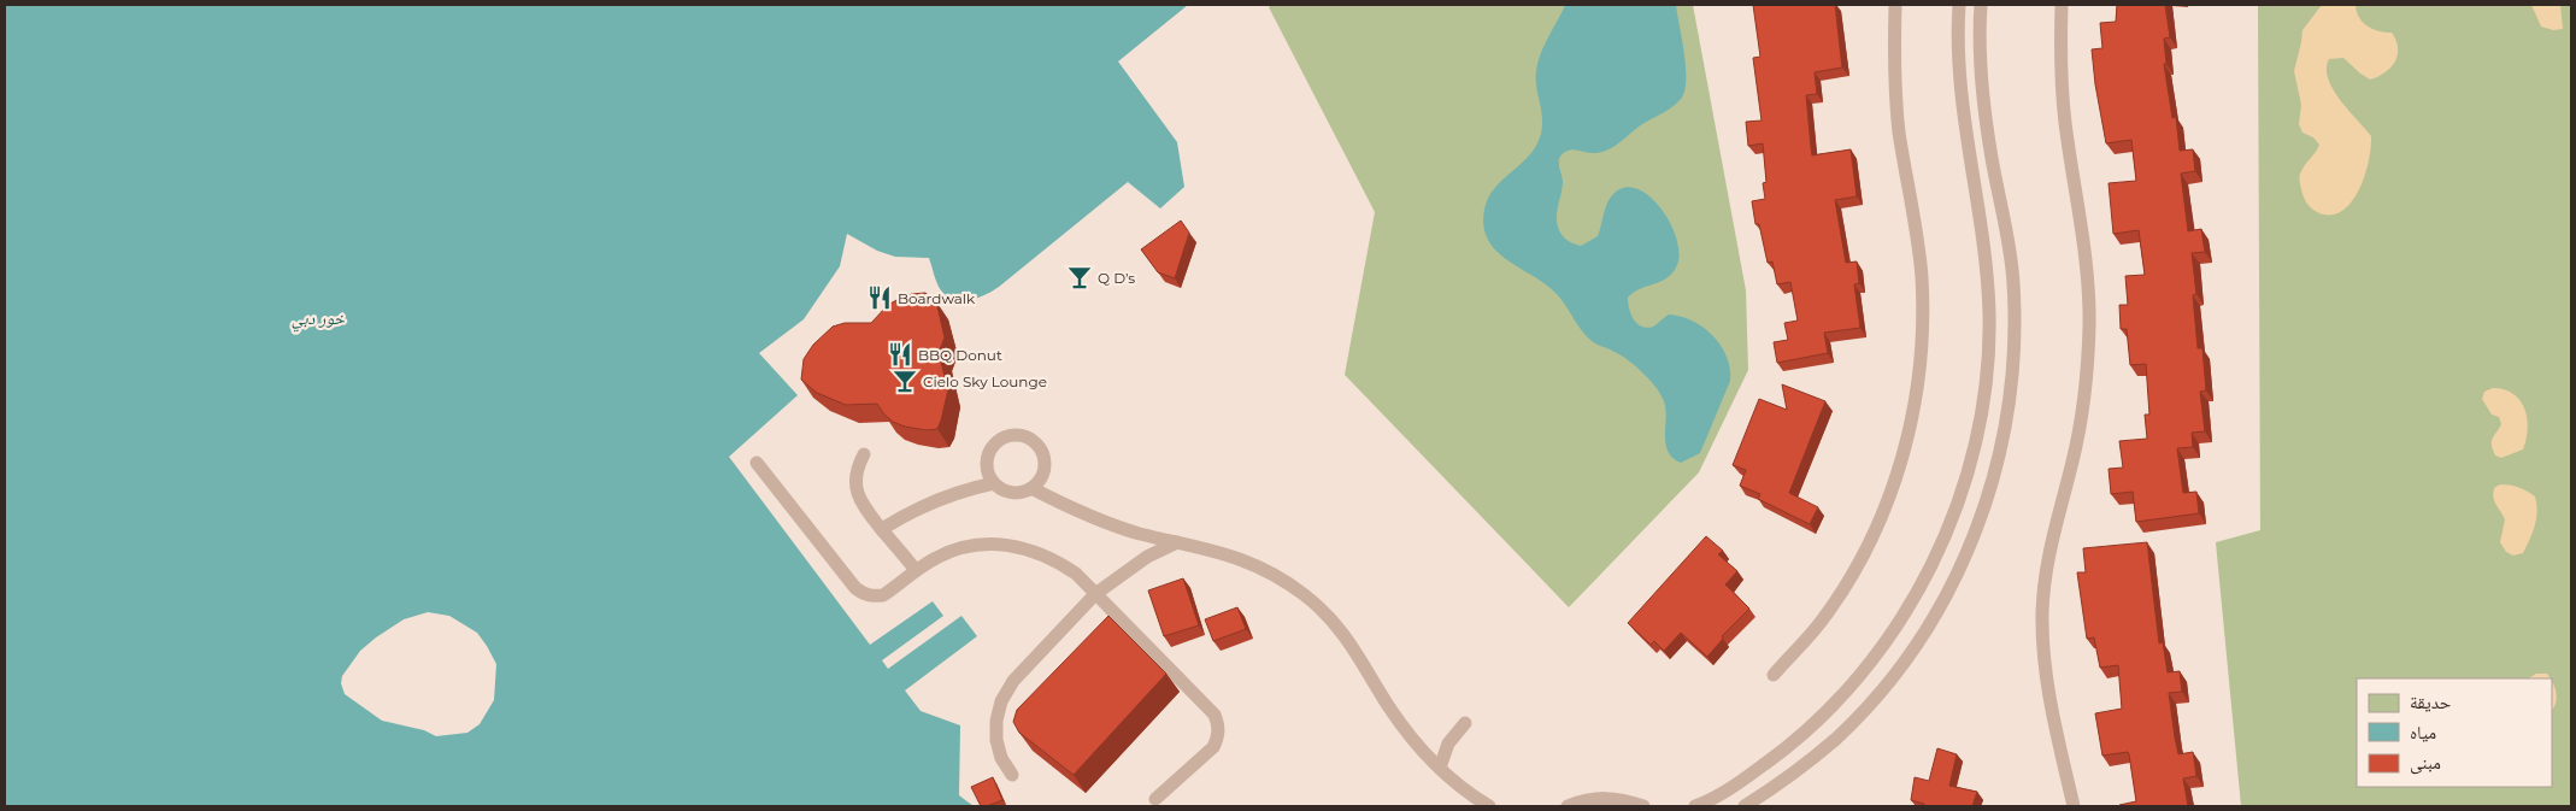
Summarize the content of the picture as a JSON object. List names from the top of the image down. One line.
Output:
{"water":["خور دبي"],"places":{"bar":["Q D’s","Cielo Sky Lounge"],"restaurant":["Boardwalk","BBQ Donut"]},"legend":["حديقة","مياه","مبنى"]}
